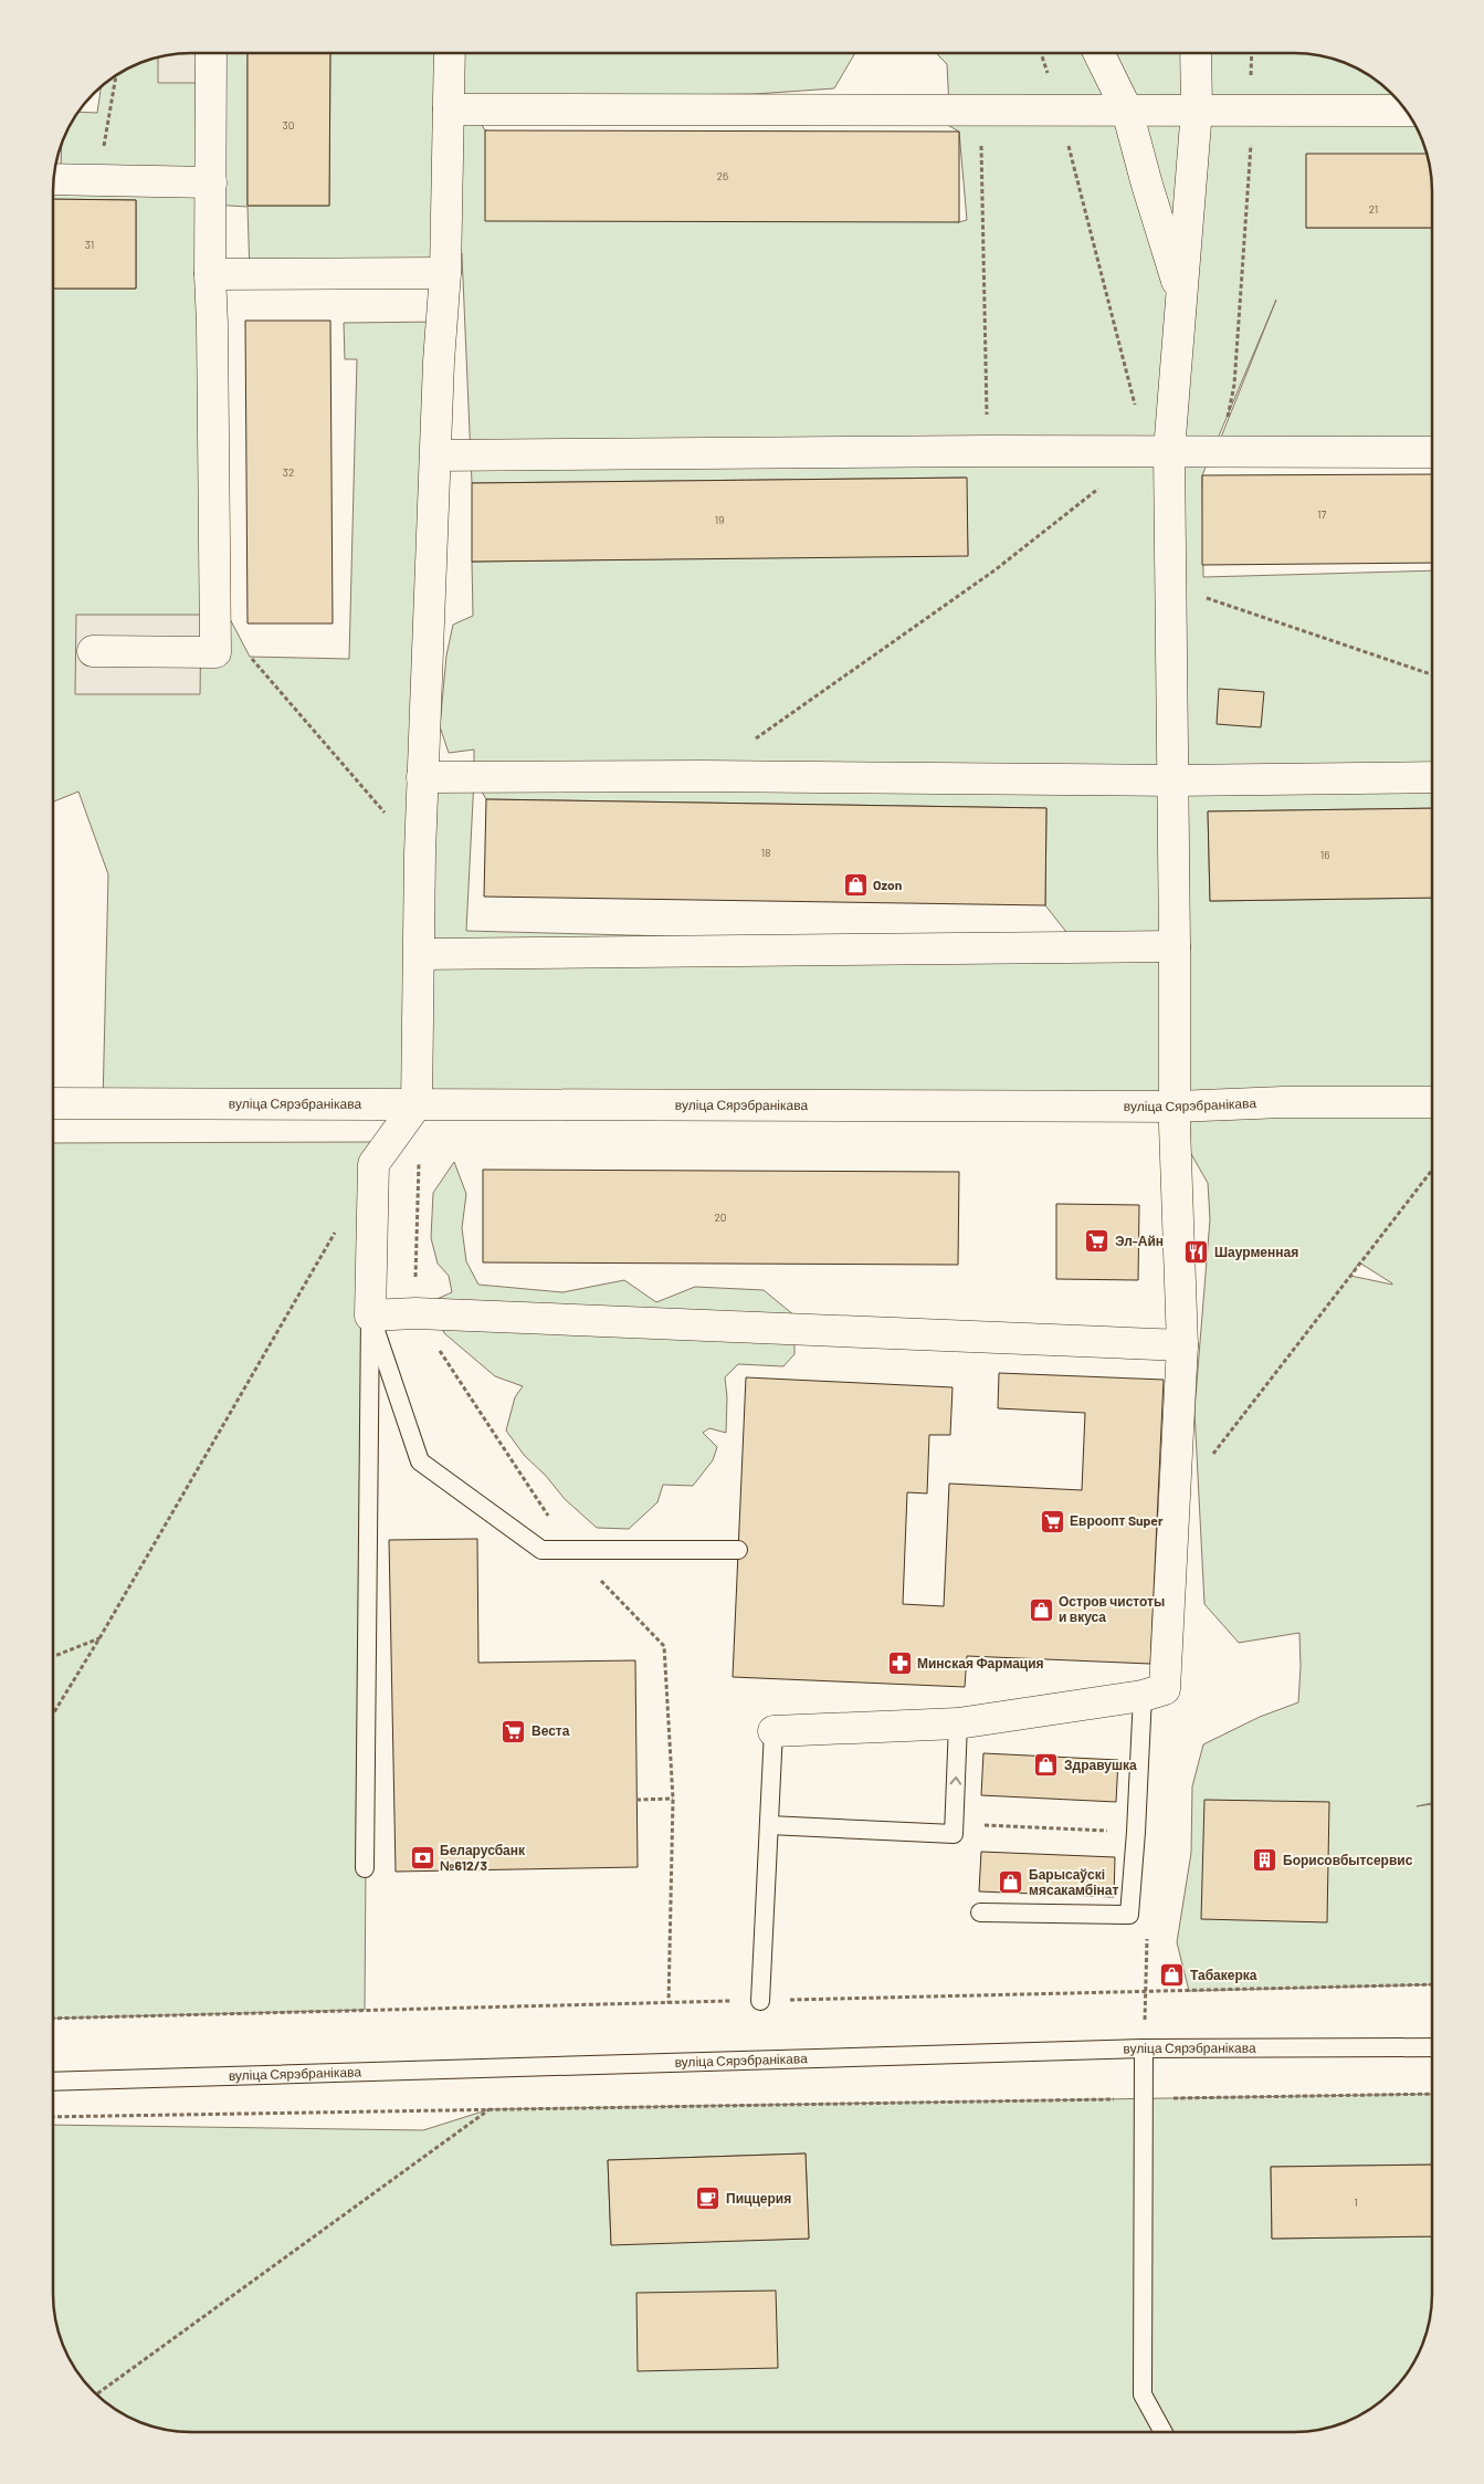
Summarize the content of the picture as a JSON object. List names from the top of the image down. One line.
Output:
{"streets":{"street":["вуліца Сярэбранікава"]},"places":{"shop":["Ozon","Остров чистоты и вкуса","Здравушка","Барысаўскі мясакамбінат","Табакерка"],"supermarket":["Эл-Айн","Евроопт Super","Веста"],"restaurant":["Шаурменная"],"pharmacy":["Минская Фармация"],"bank":["Беларусбанк №612/3"],"building":["Борисовбытсервис"],"cafe":["Пиццерия"]},"house_numbers":["30","26","21","31","32","17","19","18","16","20","1"]}
